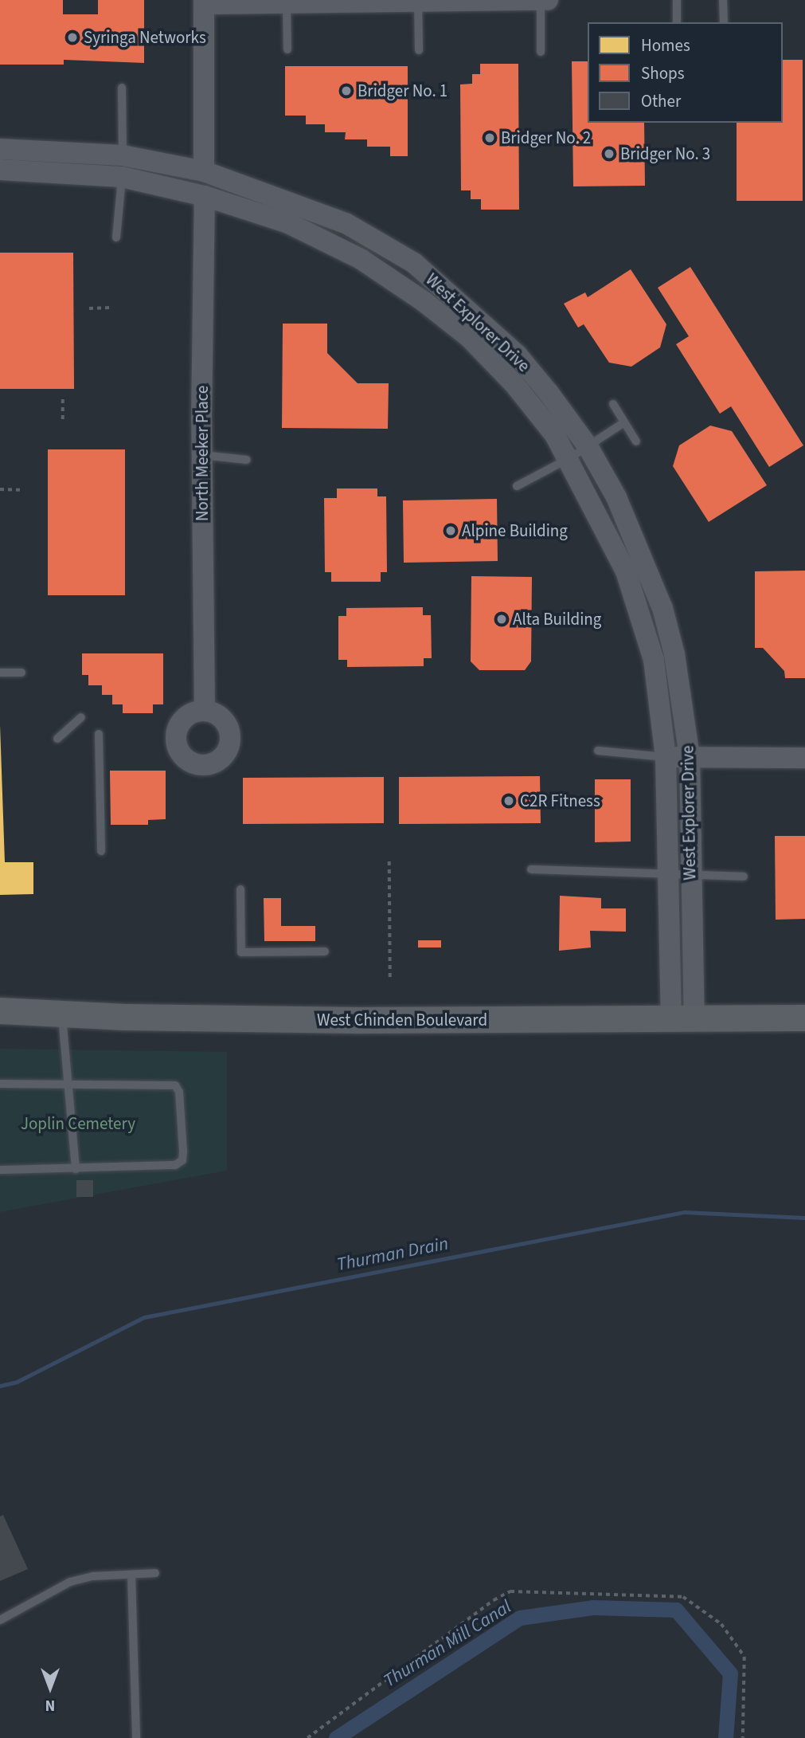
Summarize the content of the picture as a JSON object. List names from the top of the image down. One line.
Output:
{"streets":{"main road":["West Chinden Boulevard"],"street":["West Explorer Drive","North Meeker Place"]},"crossings":[["West Explorer Drive","North Meeker Place"],["West Explorer Drive","West Chinden Boulevard"]],"water":["Thurman Drain","Thurman Mill Canal"],"parks":["Joplin Cemetery"],"places":["Syringa Networks","Bridger No. 1","Bridger No. 2","Bridger No. 3","Alpine Building","Alta Building","C2R Fitness"],"legend":["Homes","Shops","Other"],"north":"bottom"}
